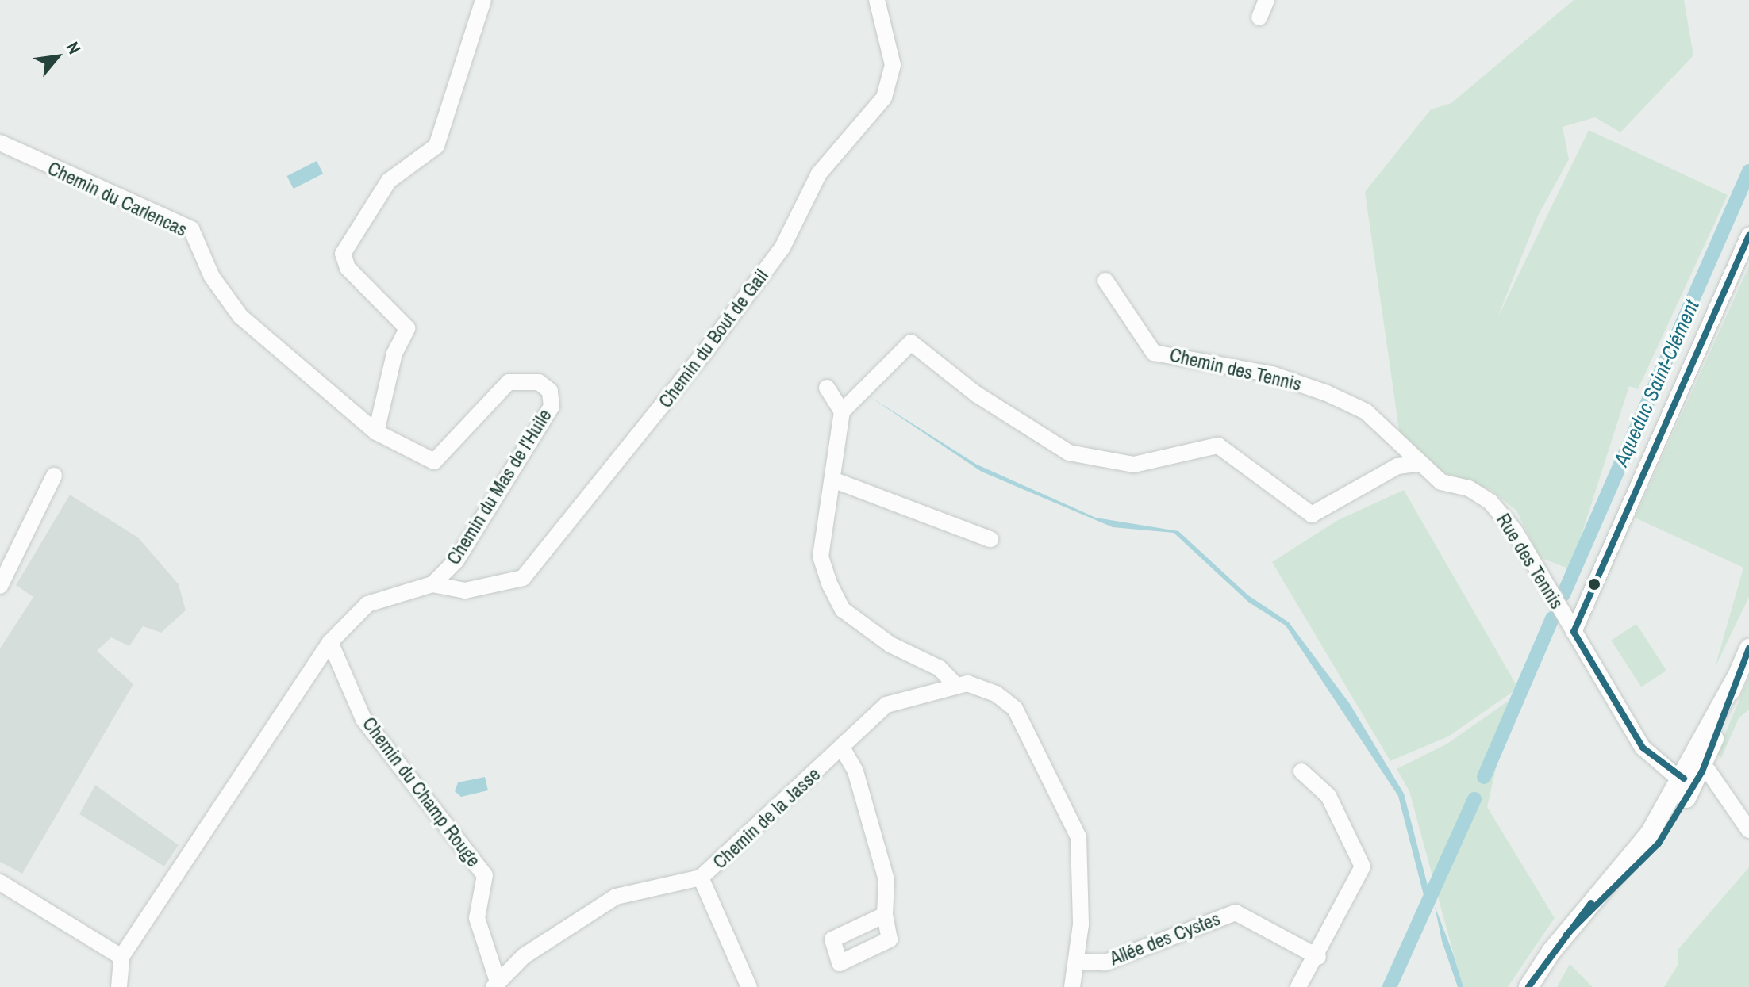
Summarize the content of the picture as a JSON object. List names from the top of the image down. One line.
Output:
{"streets":{"street":["Chemin du Carlencas","Chemin du Bout de Gail","Chemin des Tennis","Chemin du Mas de l'Huile","Rue des Tennis","Chemin du Champ Rouge","Chemin de la Jasse","Allée des Cystes"]},"crossings":[["Chemin du Carlencas","Chemin du Mas de l'Huile"],["Chemin du Bout de Gail","Chemin du Mas de l'Huile"],["Chemin des Tennis","Rue des Tennis"],["Chemin du Mas de l'Huile","Chemin du Champ Rouge"],["Chemin du Champ Rouge","Chemin de la Jasse"]],"water":["Aqueduc Saint-Clément"],"north":"top right"}
